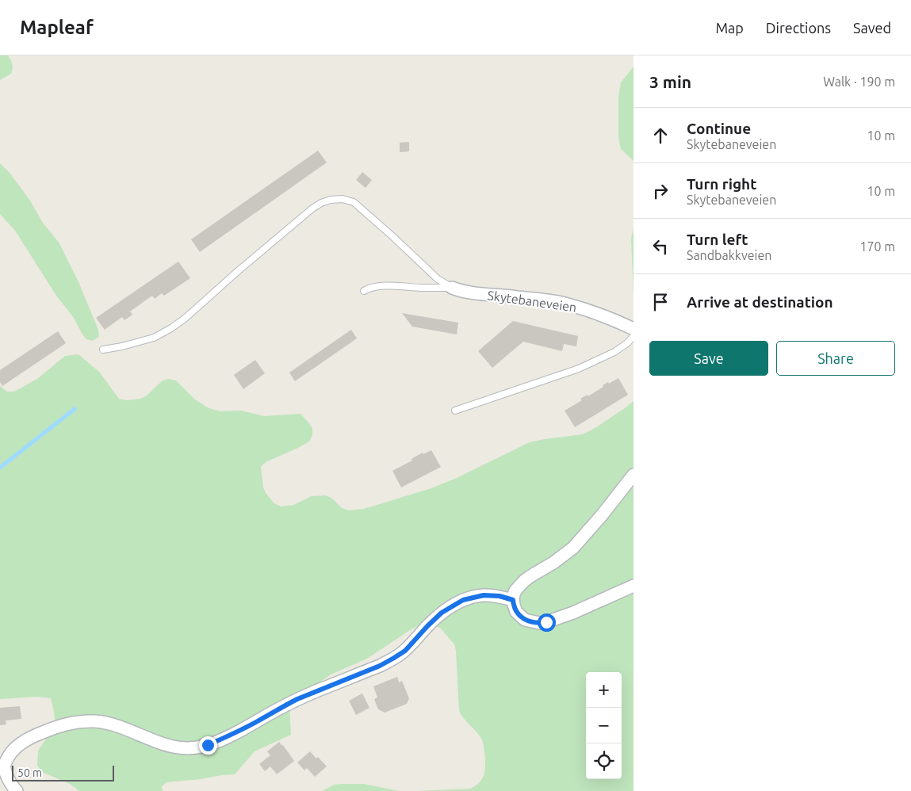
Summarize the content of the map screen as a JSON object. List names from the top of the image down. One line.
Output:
{"streets":{"street":["Skytebaneveien"]},"scale_bar":"50 m","page":{"header":"Mapleaf","nav":["Map","Directions","Saved"],"heading":["3 min","Walk · 190 m"],"list":[["Continue","Skytebaneveien","10 m"],["Turn right","Skytebaneveien","10 m"],["Turn left","Sandbakkveien","170 m"],"Arrive at destination"],"buttons":["Save","Share"],"map_buttons":["+","−"],"scale":"50 m"}}
